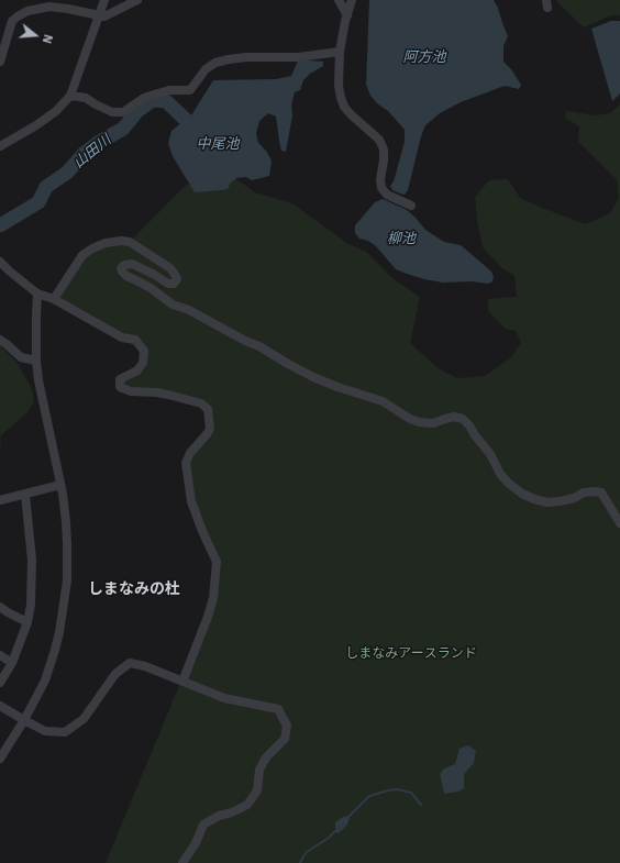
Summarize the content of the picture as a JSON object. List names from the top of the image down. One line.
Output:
{"districts":["しまなみの杜"],"water":["阿方池","中尾池","山田川","柳池"],"parks":["しまなみアースランド"],"north":"right"}
